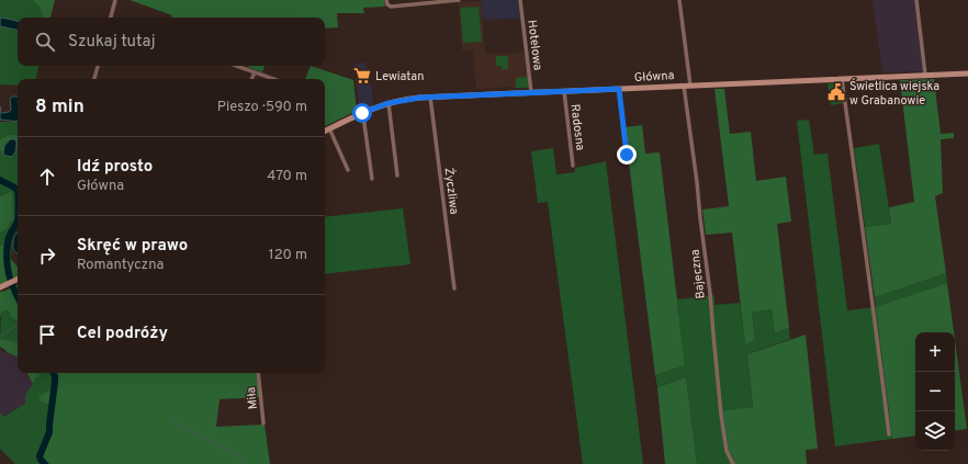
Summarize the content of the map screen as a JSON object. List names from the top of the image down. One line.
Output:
{"streets":{"street":["Hotelowa","Główna","Radosna","Życzliwa","Bajeczna","Miła"]},"crossings":[["Hotelowa","Główna"],["Główna","Radosna"],["Główna","Życzliwa"],["Główna","Bajeczna"]],"places":{"supermarket":["Lewiatan"],"public building":["Świetlica wiejska w Grabanowie"]},"page":{"search":"Szukaj tutaj","heading":["8 min","Pieszo · 590 m"],"list":[["Idź prosto","Główna","470 m"],["Skręć w prawo","Romantyczna","120 m"],"Cel podróży"],"map_buttons":["+","−"]}}
